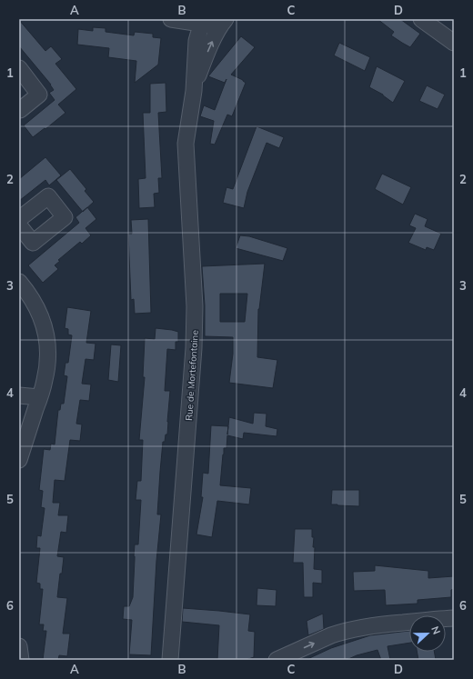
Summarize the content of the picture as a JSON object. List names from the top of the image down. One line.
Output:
{"streets":{"street":["Rue de Mortefontaine"]},"north":"right","grid":{"columns":["A","B","C","D"],"rows":["1","2","3","4","5","6"]}}
